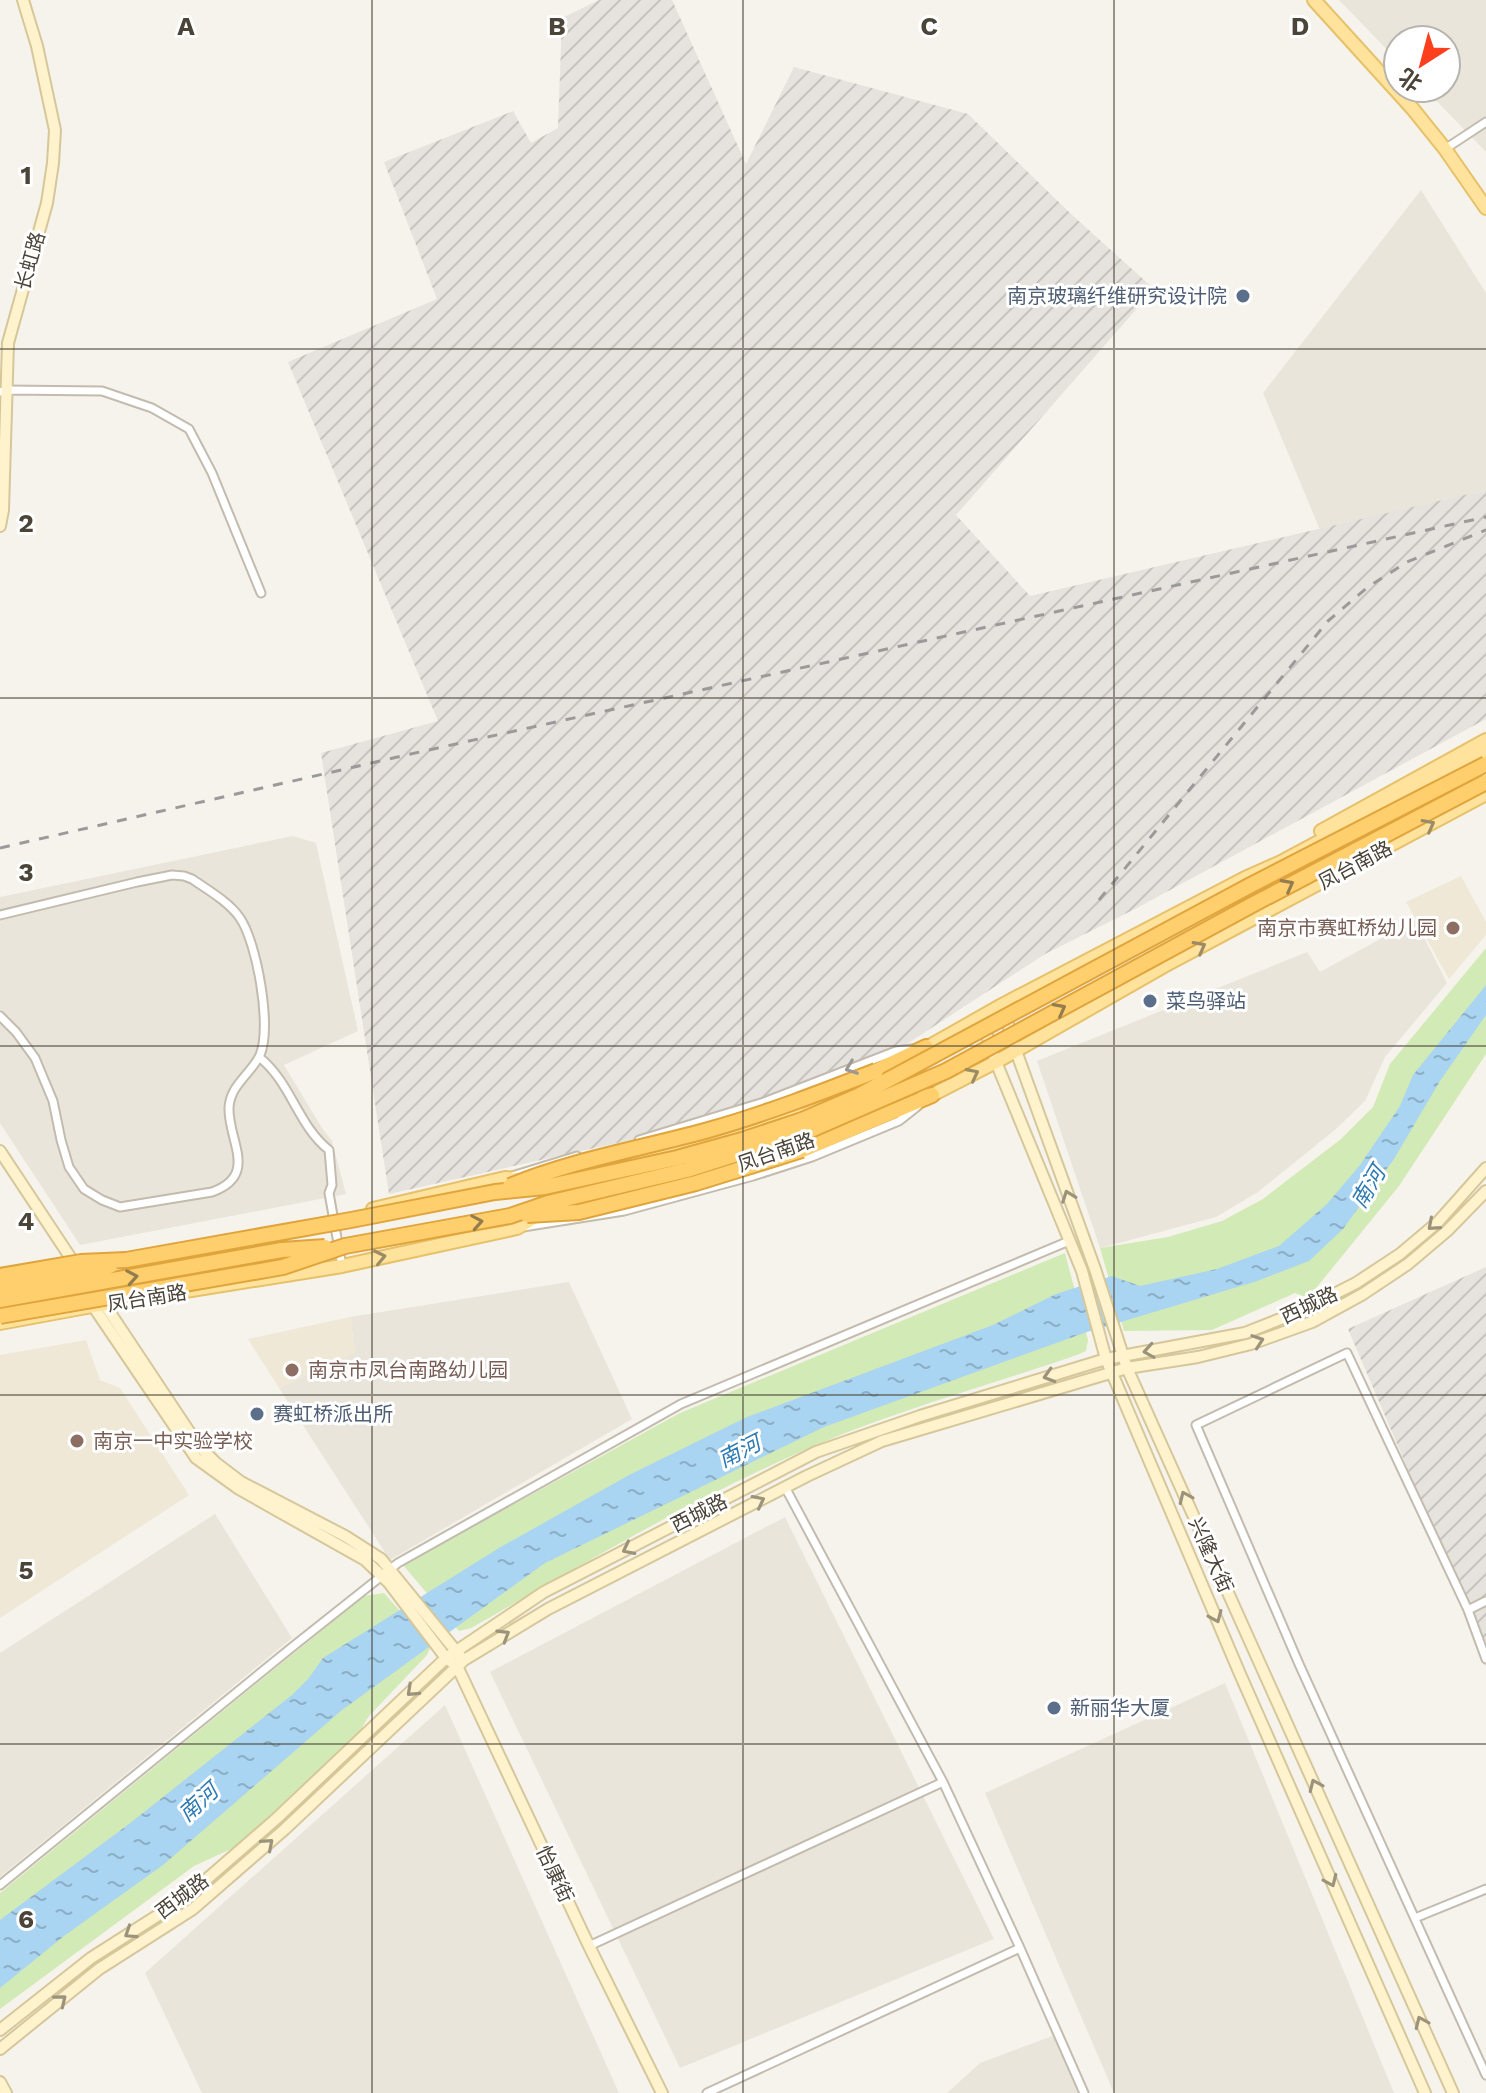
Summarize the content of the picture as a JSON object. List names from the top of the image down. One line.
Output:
{"streets":{"highway":["凤台南路"],"main road":["长虹路","西城路","兴隆大街","怡康街"]},"crossings":[["凤台南路","兴隆大街"],["凤台南路","怡康街"],["西城路","兴隆大街"],["西城路","怡康街"]],"water":["南河"],"places":["南京玻璃纤维研究设计院","南京市赛虹桥幼儿园","菜鸟驿站","南京市凤台南路幼儿园","赛虹桥派出所","南京一中实验学校","新丽华大厦"],"north":"bottom left","grid":{"columns":["A","B","C","D"],"rows":["1","2","3","4","5","6"]}}
